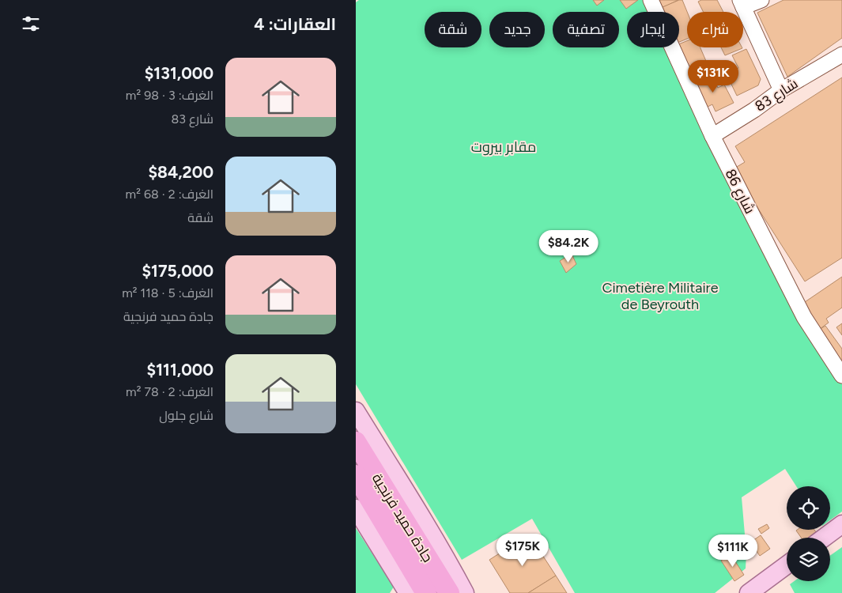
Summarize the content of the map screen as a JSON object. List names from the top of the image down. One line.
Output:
{"streets":{"highway":["جادة حميد فرنجية"],"street":["شارع 83","شارع 86"]},"crossings":[["شارع 83","شارع 86"]],"parks":["مقابر بيروت","Cimetière Militaire de Beyrouth"],"page":{"heading":"العقارات: 4","chip":["شراء","إيجار","تصفية","جديد","شقة"],"list":[{"name":"$131,000","note":"الغرف: 3 · 98 m² · شارع 83"},{"name":"$84,200","note":"الغرف: 2 · 68 m² · شقة"},{"name":"$175,000","note":"الغرف: 5 · 118 m² · جادة حميد فرنجية"},{"name":"$111,000","note":"الغرف: 2 · 78 m² · شارع جلول"}],"price":["$131K","$84.2K","$175K","$111K"]}}
